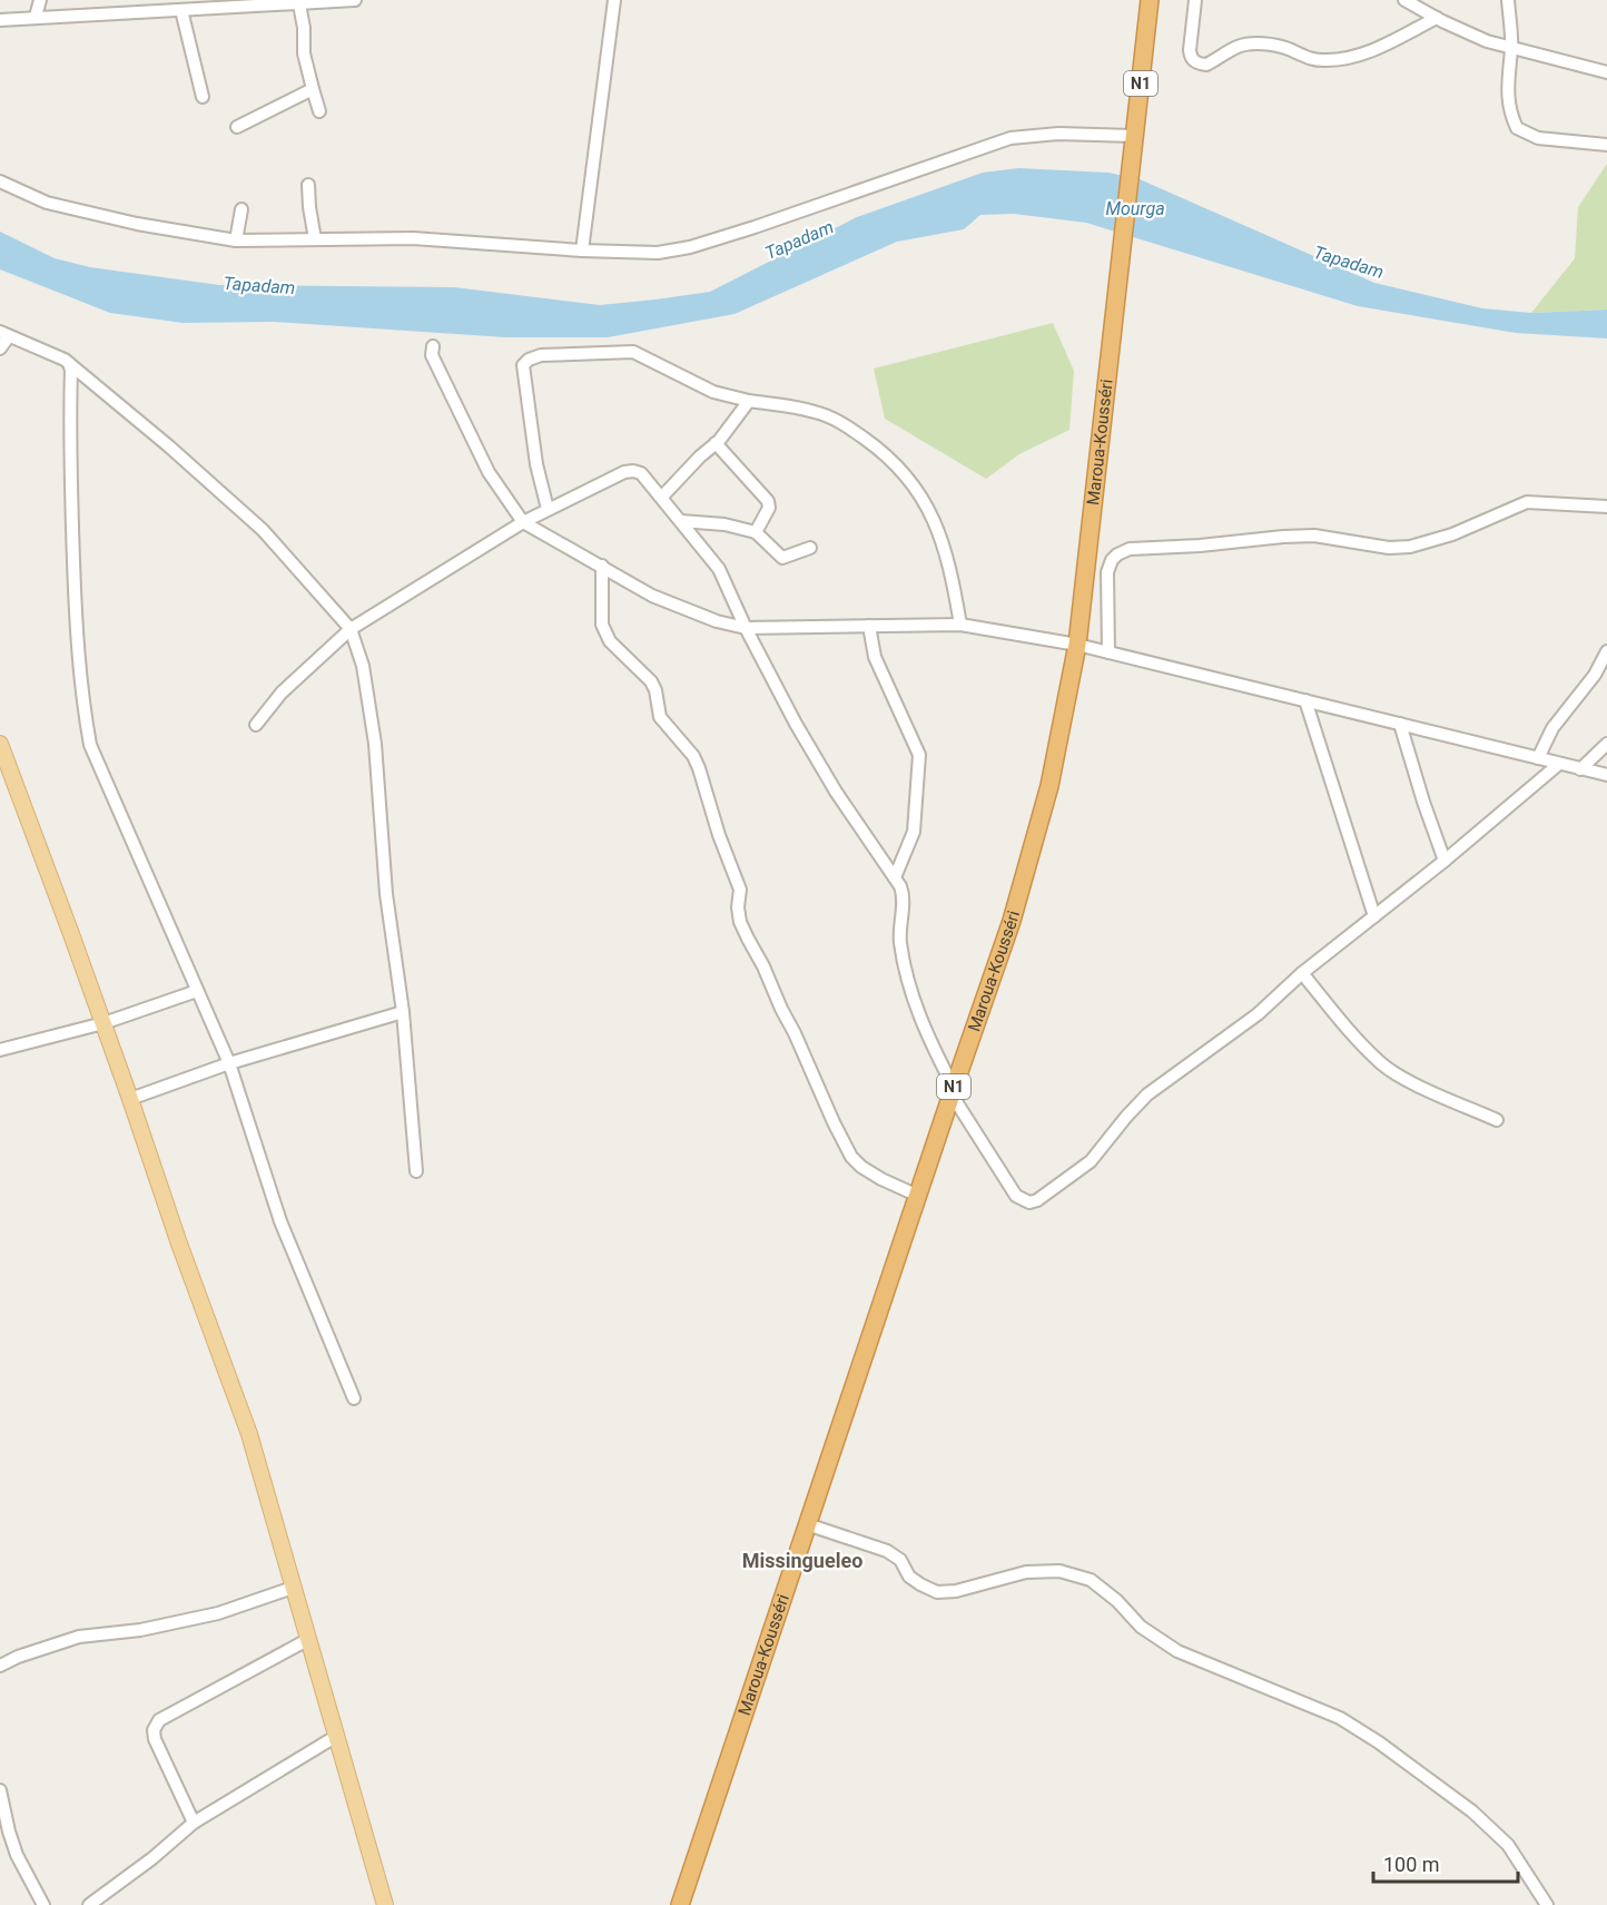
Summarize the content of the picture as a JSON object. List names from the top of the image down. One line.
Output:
{"streets":{"highway":["N1","Maroua-Kousséri"]},"districts":["Missingueleo"],"water":["Mourga","Tapadam"],"scale_bar":"100 m"}
